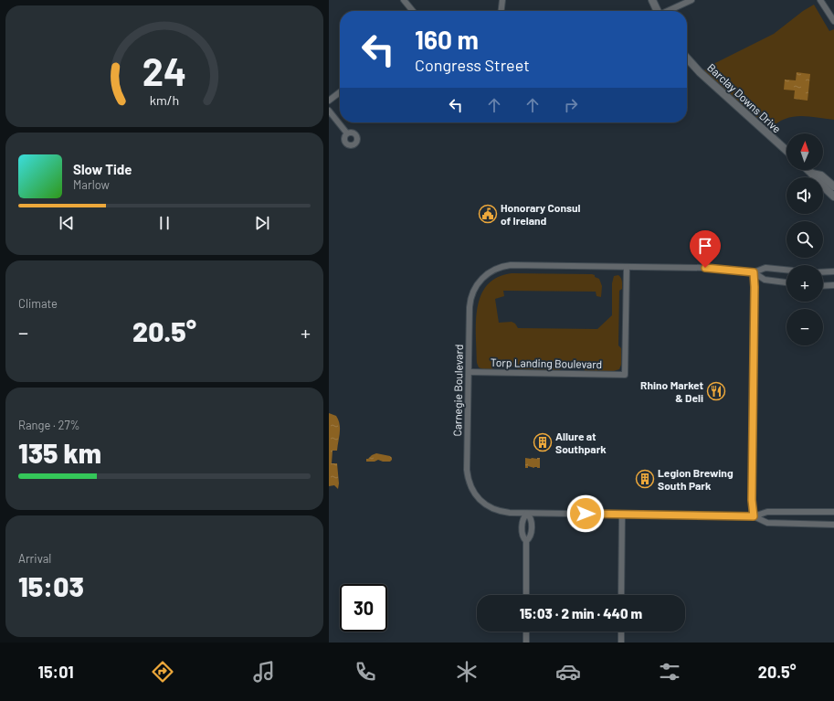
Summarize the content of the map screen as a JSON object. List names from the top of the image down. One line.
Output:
{"streets":{"street":["Barclay Downs Drive","Torp Landing Boulevard","Carnegie Boulevard"]},"crossings":[["Torp Landing Boulevard","Carnegie Boulevard"]],"places":{"public building":["Honorary Consul of Ireland"],"restaurant":["Rhino Market & Deli"],"building":["Allure at Southpark","Legion Brewing South Park"]},"north":"top","page":{"turn":["160 m","Congress Street"],"map_buttons":["+","−"],"song":["Slow Tide","Marlow"],"tile":["Climate",["Range · 27%","135 km"],["Arrival","15:03"]],"heat":["−","20.5°","+"],"limit":"30","trip":"15:03 · 2 min · 440 m","tabs":["15:01","20.5°"],"gauge":["24","km/h"]}}
